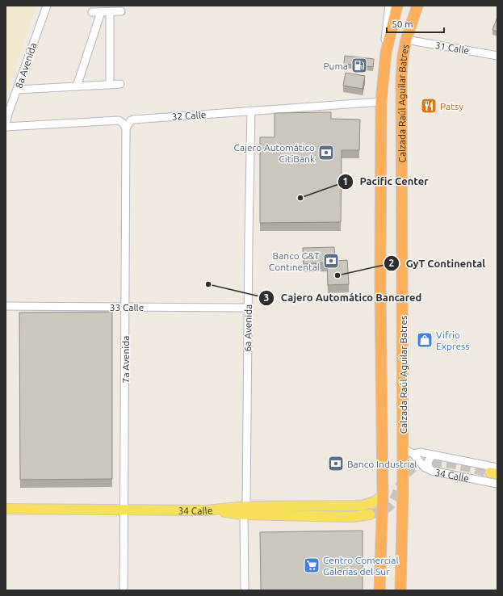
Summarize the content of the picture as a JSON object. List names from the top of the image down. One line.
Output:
{"streets":{"highway":["Calzada Raúl Aguilar Batres"],"main road":["34 Calle"],"street":["31 Calle","8a Avenida","32 Calle","33 Calle","6a Avenida","7a Avenida"]},"crossings":[["31 Calle","Calzada Raúl Aguilar Batres"],["Calzada Raúl Aguilar Batres","32 Calle"],["Calzada Raúl Aguilar Batres","34 Calle"],["32 Calle","6a Avenida"],["32 Calle","7a Avenida"],["33 Calle","6a Avenida"],["33 Calle","7a Avenida"],["6a Avenida","34 Calle"],["7a Avenida","34 Calle"]],"places":{"fuel station":["Puma"],"restaurant":["Patsy"],"bank":["Cajero Automático CitiBank","Banco G&T Continental","Banco Industrial"],"other":["Pacific Center","GyT Continental","Cajero Automático Bancared"],"shop":["Vifrio Express"],"supermarket":["Centro Comercial Galerías del Sur"]},"scale_bar":"50 m"}
